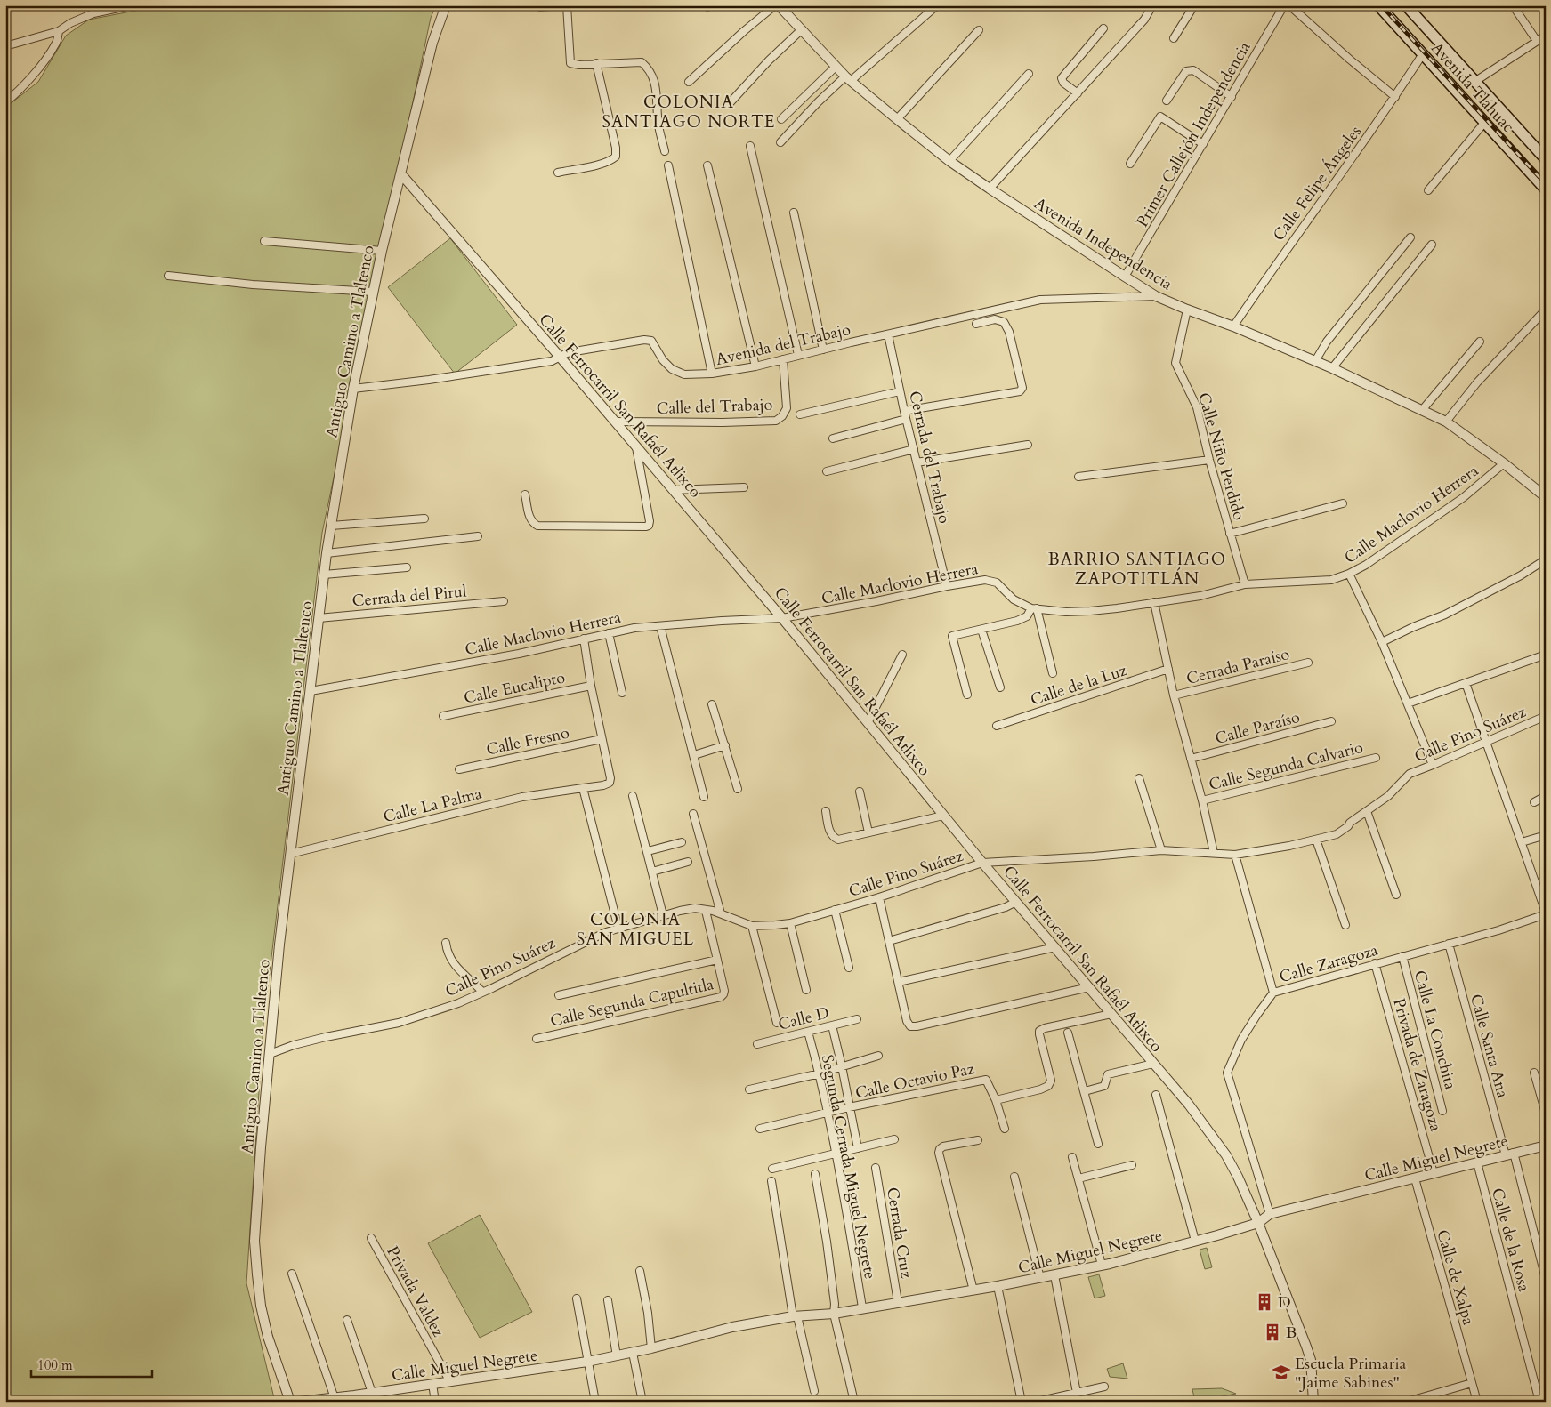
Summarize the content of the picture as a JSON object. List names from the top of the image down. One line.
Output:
{"streets":{"main road":["Avenida Tláhuac"],"street":["Primer Callejón Independencia","Calle Felipe Ángeles","Avenida Independencia","Antiguo Camino a Tlaltenco","Avenida del Trabajo","Calle Ferrocarril San Rafaél Atlixco","Calle del Trabajo","Calle Niño Perdido","Cerrada del Trabajo","Calle Maclovio Herrera","Cerrada del Pirul","Cerrada Paraíso","Calle de la Luz","Calle Eucalipto","Calle Paraíso","Calle Pino Suárez","Calle Fresno","Calle Segunda Calvario","Calle La Palma","Calle Zaragoza","Calle Segunda Capultitla","Calle D","Calle La Conchita","Calle Santa Ana","Privada de Zaragoza","Calle Octavio Paz","Calle Miguel Negrete","Segunda Cerrada Miguel Negrete","Cerrada Cruz","Calle de la Rosa","Calle de Xalpa","Privada Valdez"]},"crossings":[["Avenida Tláhuac","Calle Felipe Ángeles"],["Primer Callejón Independencia","Avenida Independencia"],["Calle Felipe Ángeles","Avenida Independencia"],["Avenida Independencia","Avenida del Trabajo"],["Avenida Independencia","Calle Niño Perdido"],["Avenida Independencia","Calle Maclovio Herrera"],["Antiguo Camino a Tlaltenco","Avenida del Trabajo"],["Antiguo Camino a Tlaltenco","Calle Ferrocarril San Rafaél Atlixco"],["Antiguo Camino a Tlaltenco","Calle Maclovio Herrera"],["Antiguo Camino a Tlaltenco","Cerrada del Pirul"],["Antiguo Camino a Tlaltenco","Calle Pino Suárez"],["Antiguo Camino a Tlaltenco","Calle La Palma"],["Avenida del Trabajo","Calle Ferrocarril San Rafaél Atlixco"],["Avenida del Trabajo","Calle del Trabajo"],["Avenida del Trabajo","Cerrada del Trabajo"],["Calle Ferrocarril San Rafaél Atlixco","Calle del Trabajo"],["Calle Ferrocarril San Rafaél Atlixco","Calle Maclovio Herrera"],["Calle Ferrocarril San Rafaél Atlixco","Calle Pino Suárez"],["Calle Ferrocarril San Rafaél Atlixco","Calle Miguel Negrete"],["Calle Niño Perdido","Calle Maclovio Herrera"],["Cerrada del Trabajo","Calle Maclovio Herrera"],["Calle Pino Suárez","Calle Segunda Capultitla"],["Calle Fresno","Calle La Palma"],["Calle Zaragoza","Calle La Conchita"],["Calle Zaragoza","Calle Santa Ana"],["Calle Zaragoza","Privada de Zaragoza"],["Calle Zaragoza","Calle Miguel Negrete"],["Calle D","Segunda Cerrada Miguel Negrete"],["Calle Santa Ana","Calle Miguel Negrete"],["Privada de Zaragoza","Calle Miguel Negrete"],["Calle Octavio Paz","Segunda Cerrada Miguel Negrete"],["Calle Miguel Negrete","Segunda Cerrada Miguel Negrete"],["Calle Miguel Negrete","Cerrada Cruz"],["Calle Miguel Negrete","Calle de la Rosa"],["Calle Miguel Negrete","Calle de Xalpa"],["Calle Miguel Negrete","Privada Valdez"]],"districts":["COLONIA SANTIAGO NORTE","BARRIO SANTIAGO ZAPOTITLÁN","COLONIA SAN MIGUEL"],"places":{"building":["D","B"],"school or university":["Escuela Primaria \"Jaime Sabines\""]},"scale_bar":"100 m"}
